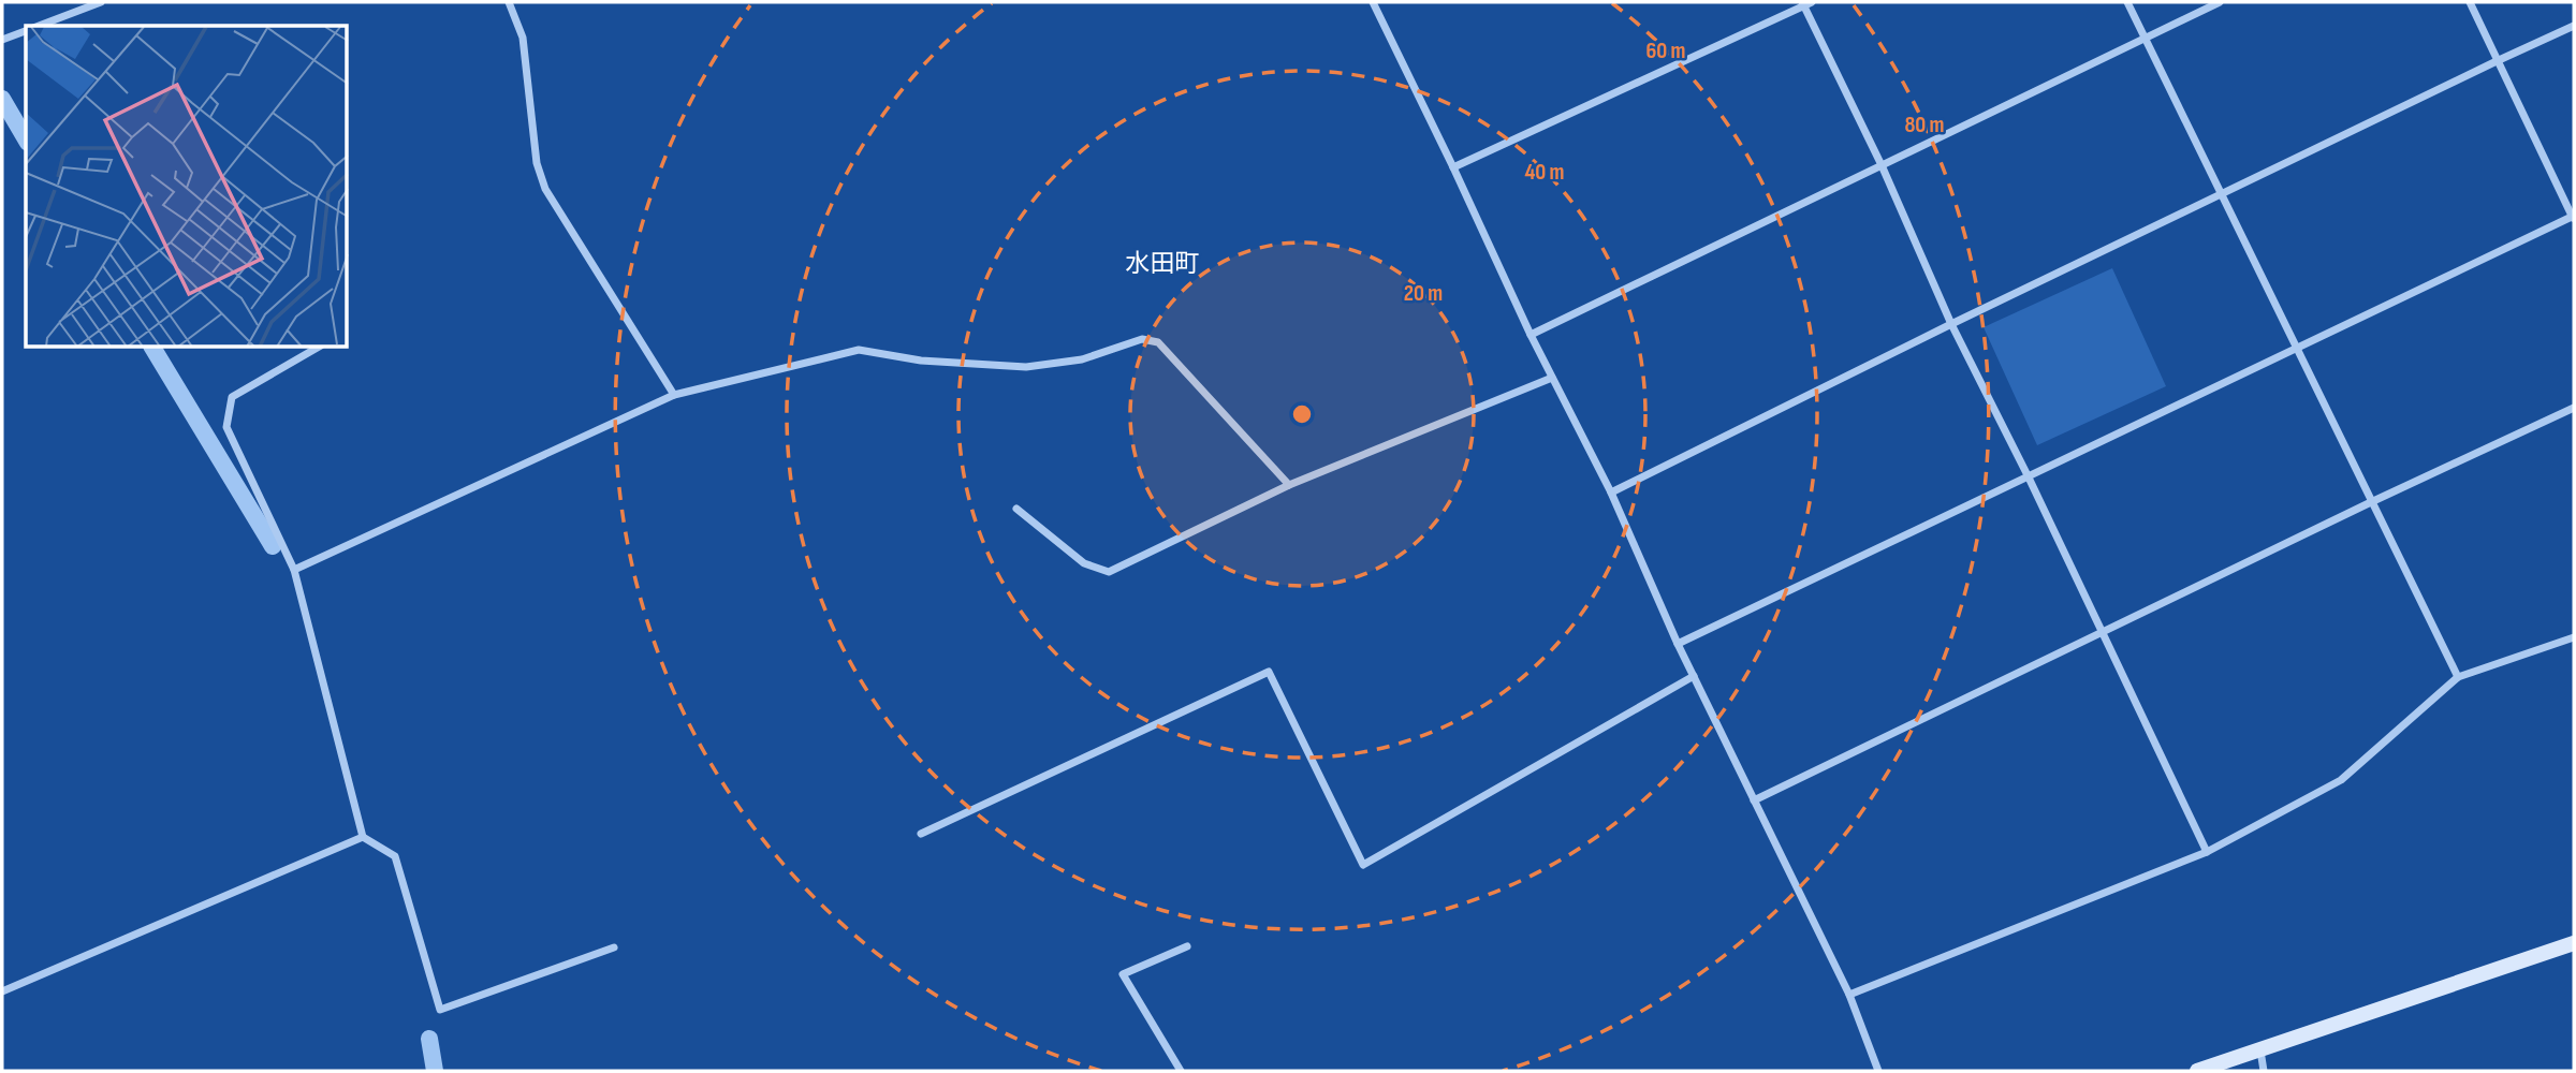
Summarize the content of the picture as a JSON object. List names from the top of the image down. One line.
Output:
{"districts":["水田町"],"rings":["60 m","80 m","40 m","20 m"]}
